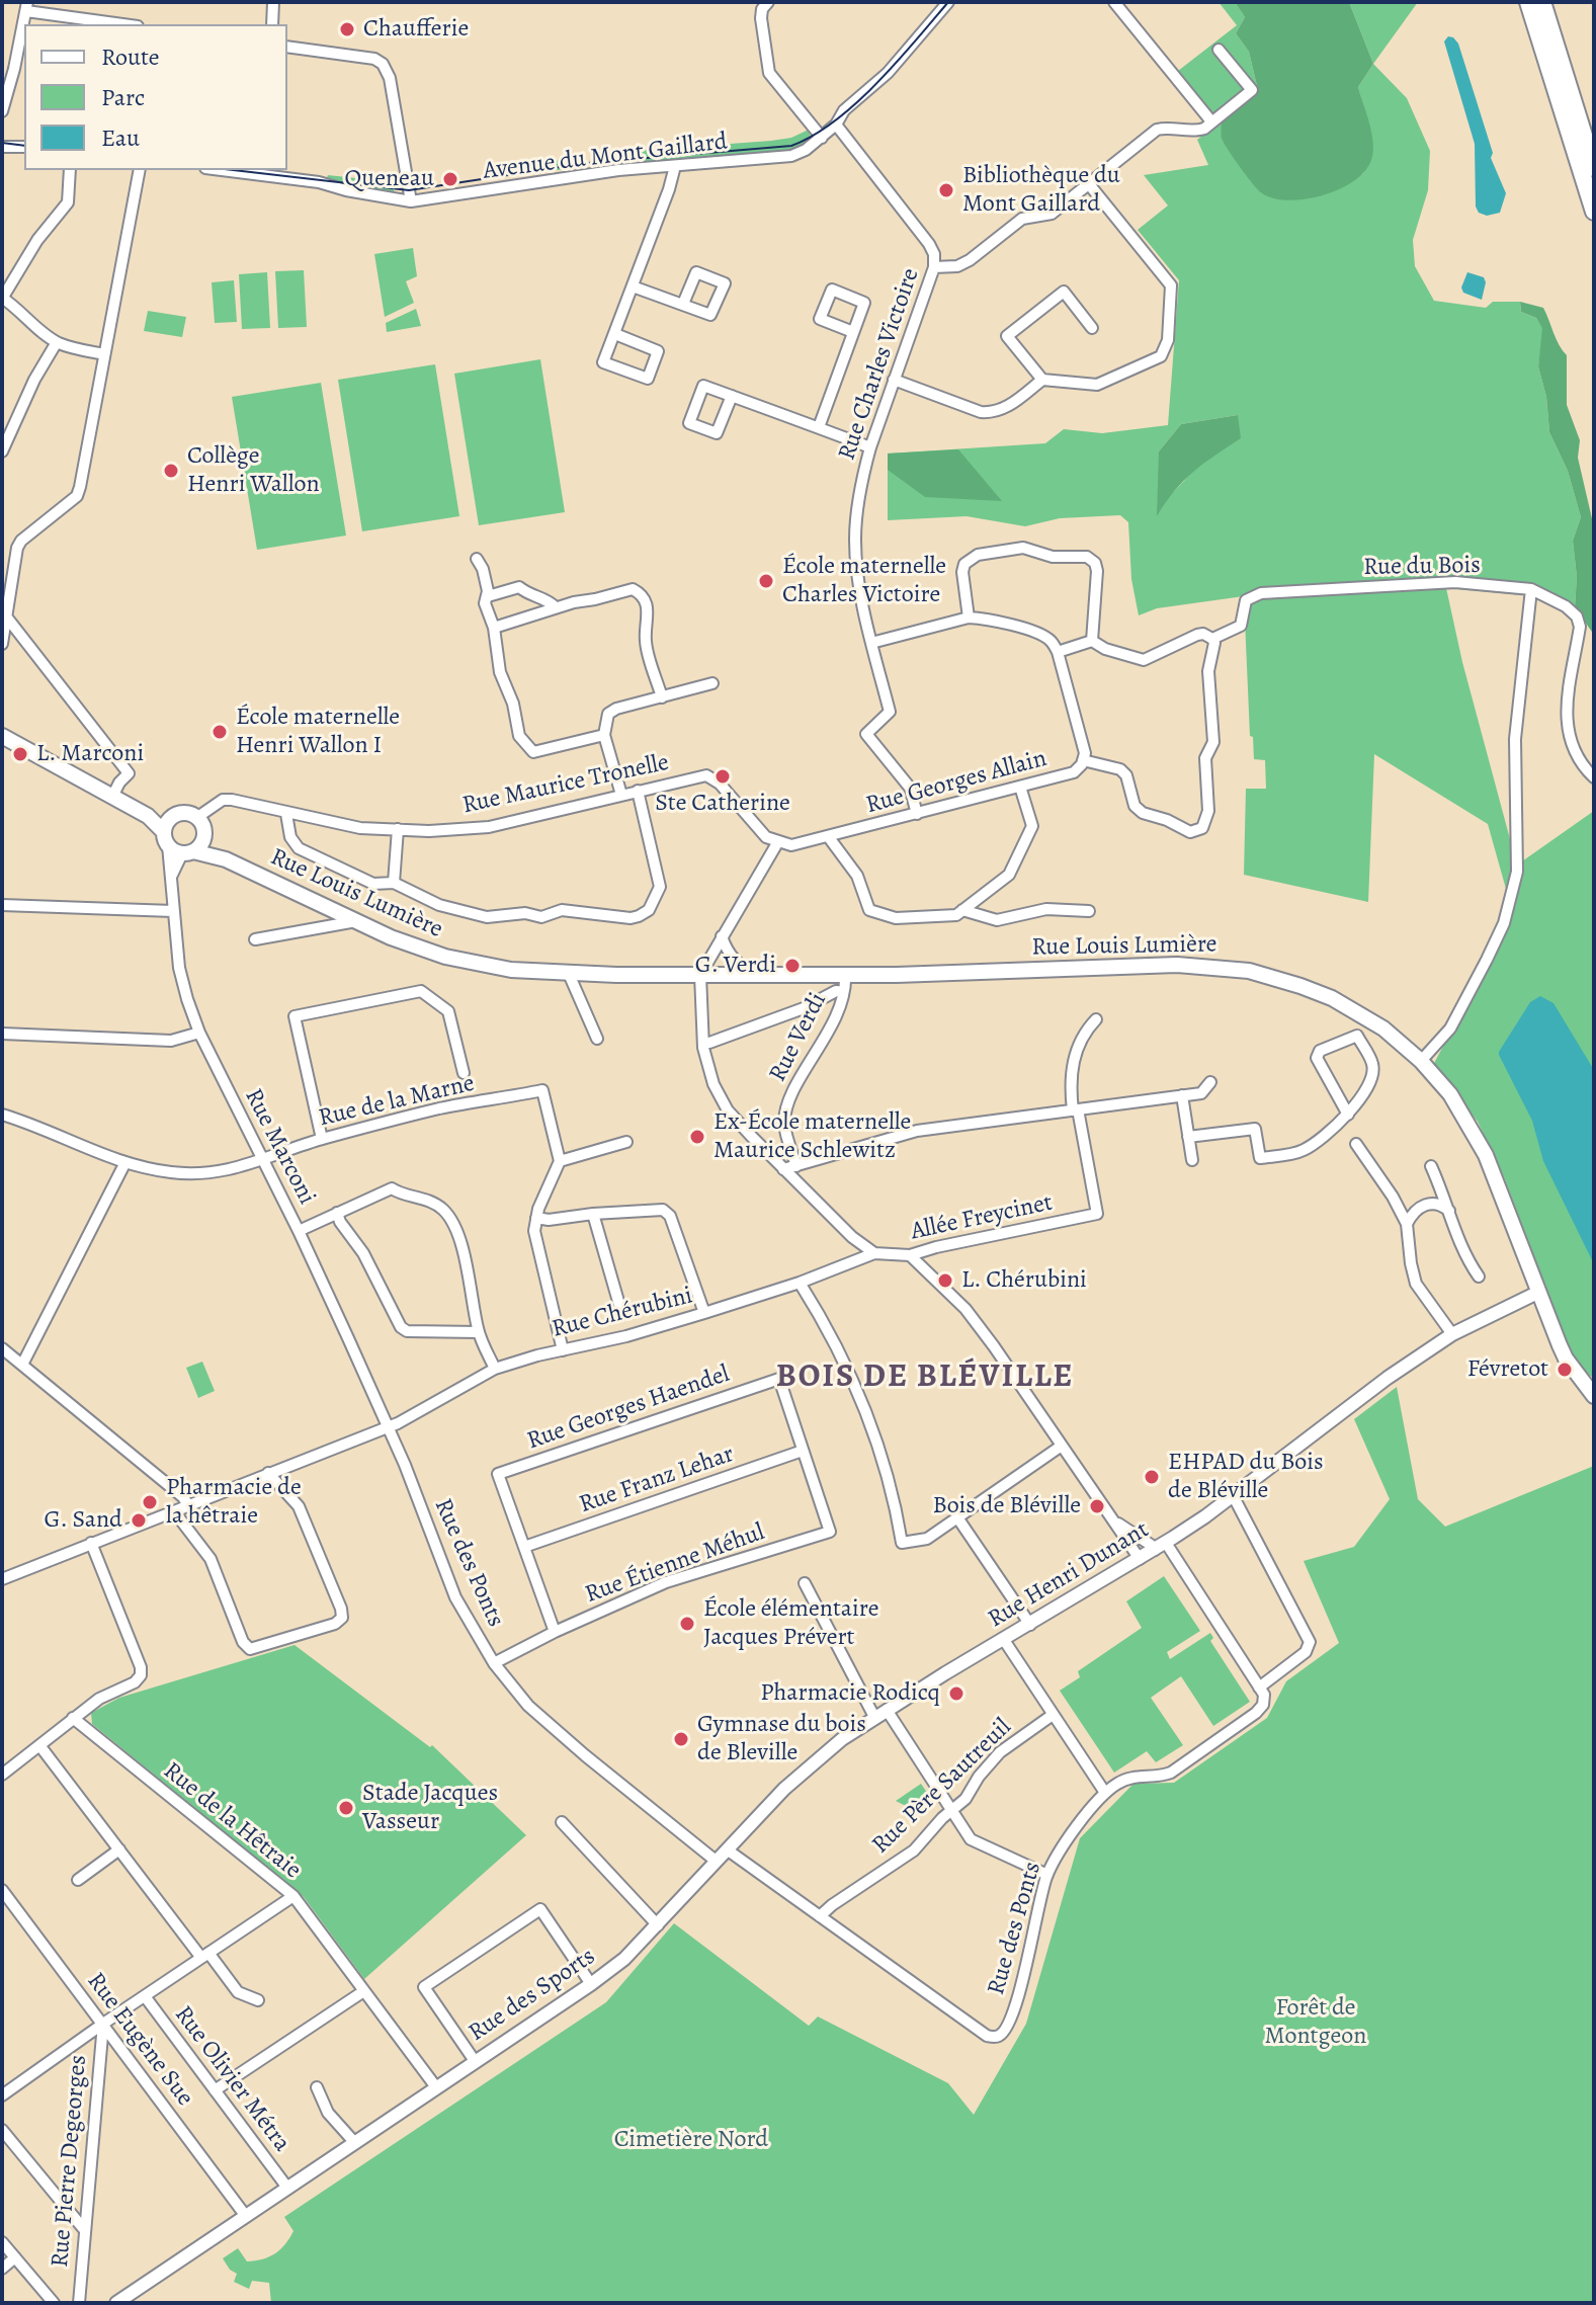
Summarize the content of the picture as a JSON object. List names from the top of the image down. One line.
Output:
{"streets":{"main road":["Rue Louis Lumière"],"street":["Avenue du Mont Gaillard","Rue Charles Victoire","Rue du Bois","Rue Georges Allain","Rue Maurice Tronelle","Rue Verdi","Rue de la Marne","Rue Marconi","Allée Freycinet","Rue Chérubini","Rue Georges Haendel","Rue Franz Lehar","Rue des Ponts","Rue Étienne Méhul","Rue Henri Dunant","Rue Père Sautreuil","Rue de la Hêtraie","Rue des Sports","Rue Eugène Sue","Rue Olivier Métra","Rue Pierre Degeorges"]},"crossings":[["Avenue du Mont Gaillard","Rue Charles Victoire"],["Rue Charles Victoire","Rue Georges Allain"],["Rue Georges Allain","Rue Maurice Tronelle"],["Rue Maurice Tronelle","Rue Louis Lumière"],["Rue Maurice Tronelle","Rue Marconi"],["Rue Louis Lumière","Rue Verdi"],["Rue Louis Lumière","Rue Marconi"],["Rue Louis Lumière","Rue Henri Dunant"],["Rue de la Marne","Rue Marconi"],["Rue Marconi","Rue Chérubini"],["Rue Marconi","Rue des Ponts"],["Allée Freycinet","Rue Chérubini"],["Rue Chérubini","Rue des Ponts"],["Rue Georges Haendel","Rue Franz Lehar"],["Rue Georges Haendel","Rue Étienne Méhul"],["Rue des Ponts","Rue Étienne Méhul"],["Rue des Ponts","Rue Henri Dunant"],["Rue des Ponts","Rue Père Sautreuil"],["Rue des Ponts","Rue des Sports"],["Rue Henri Dunant","Rue des Sports"],["Rue de la Hêtraie","Rue des Sports"],["Rue des Sports","Rue Eugène Sue"],["Rue des Sports","Rue Olivier Métra"],["Rue Eugène Sue","Rue Pierre Degeorges"]],"districts":["BOIS DE BLÉVILLE"],"parks":["Forêt de Montgeon","Cimetière Nord"],"places":["Chaufferie","Queneau","Bibliothèque du Mont Gaillard","Collège Henri Wallon","École maternelle Charles Victoire","École maternelle Henri Wallon I","L. Marconi","Ste Catherine","G. Verdi","Ex-École maternelle Maurice Schlewitz","L. Chérubini","Févretot","EHPAD du Bois de Bléville","Pharmacie de la hêtraie","Bois de Bléville","G. Sand","École élémentaire Jacques Prévert","Pharmacie Rodicq","Gymnase du bois de Bleville","Stade Jacques Vasseur"],"legend":["Route","Parc","Eau"]}
